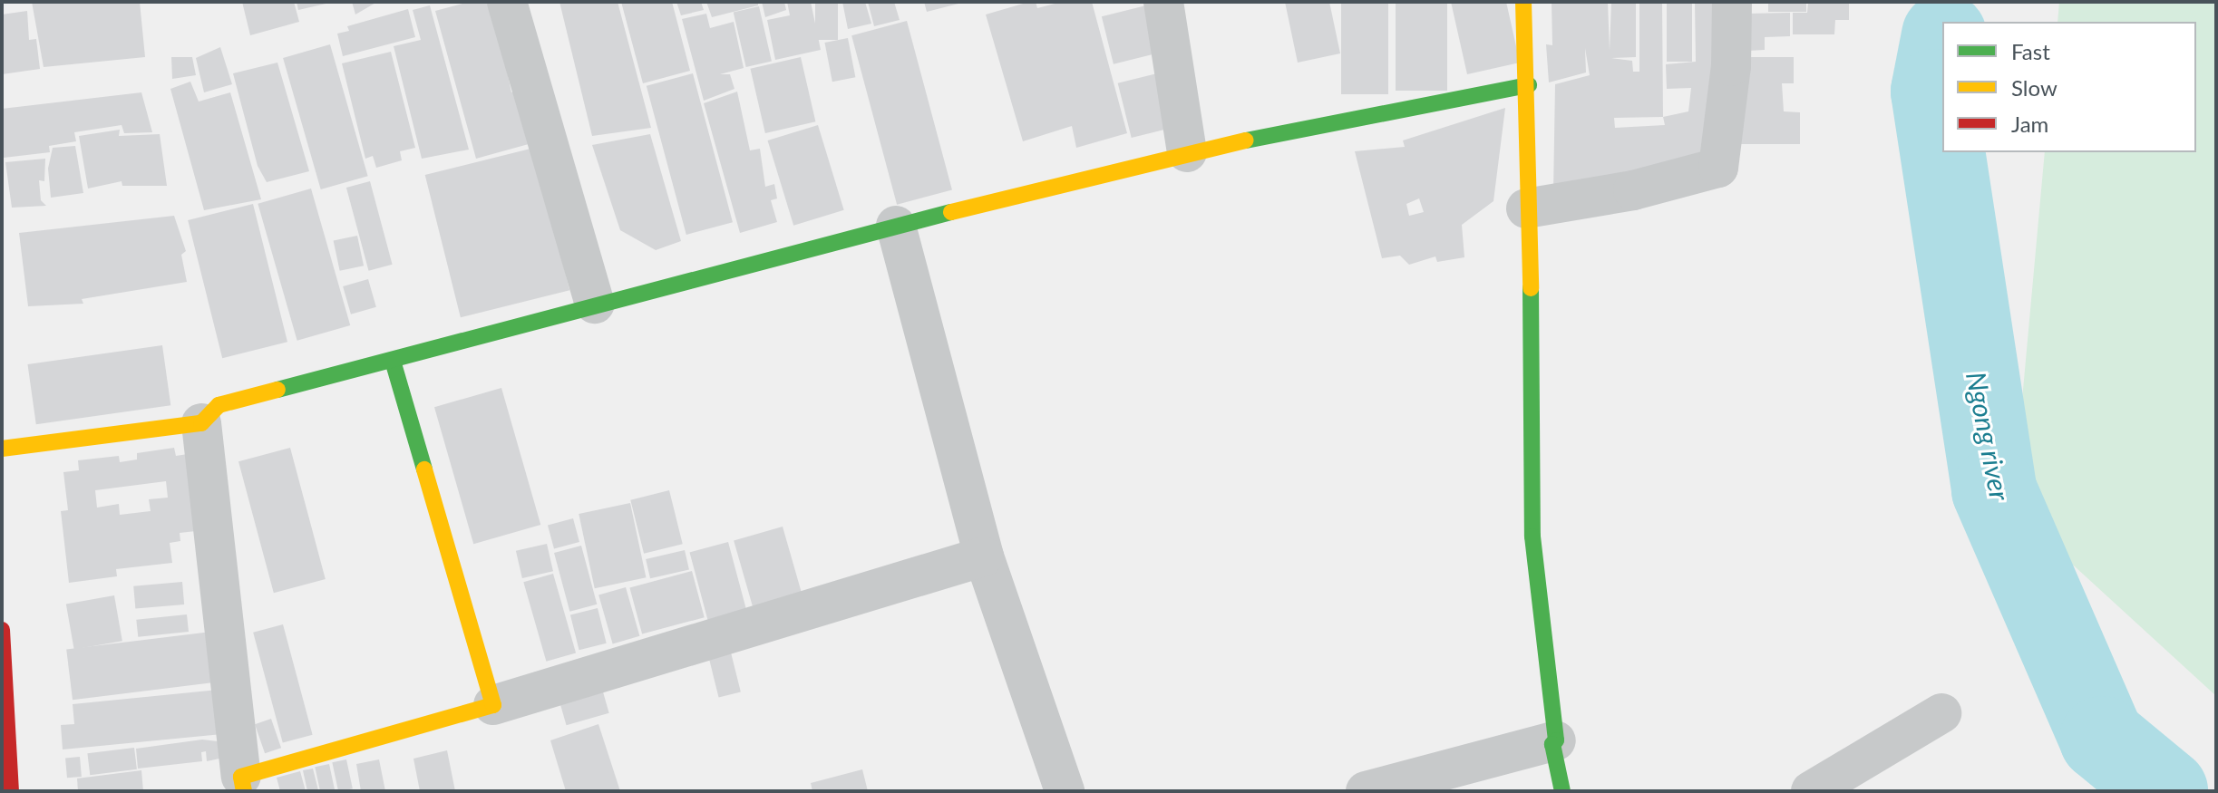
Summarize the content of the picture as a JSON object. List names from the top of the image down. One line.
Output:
{"water":["Ngong river"],"legend":["Fast","Slow","Jam"]}
